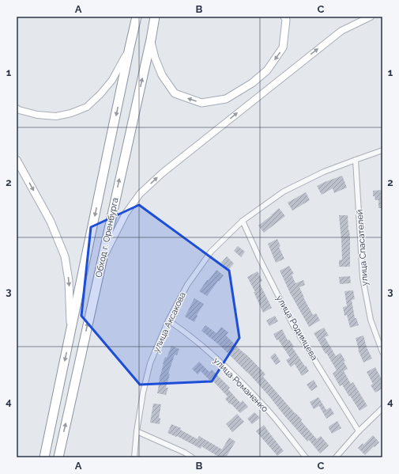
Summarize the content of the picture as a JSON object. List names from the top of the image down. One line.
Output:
{"streets":{"highway":["Обход г. Оренбурга"],"street":["улица Спасателей","улица Аксакова","улица Родимцева","улица Романенко"]},"crossings":[["улица Спасателей","улица Аксакова"],["улица Аксакова","улица Родимцева"],["улица Аксакова","улица Романенко"]],"grid":{"columns":["A","B","C"],"rows":["1","2","3","4"]}}
